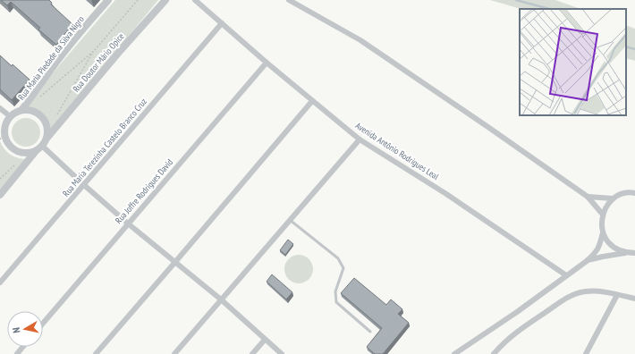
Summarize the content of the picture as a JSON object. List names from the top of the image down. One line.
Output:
{"streets":{"street":["Rua Maria Piedade da Silva Nigro","Rua Doutor Mário Opice","Rua Maria Terezinha Castelo Branco Cruz","Avenida Antônio Rodrigues Leal","Rua Joffre Rodrigues David"]},"crossings":[["Rua Maria Piedade da Silva Nigro","Rua Doutor Mário Opice"],["Rua Maria Terezinha Castelo Branco Cruz","Avenida Antônio Rodrigues Leal"],["Avenida Antônio Rodrigues Leal","Rua Joffre Rodrigues David"]],"north":"left"}
